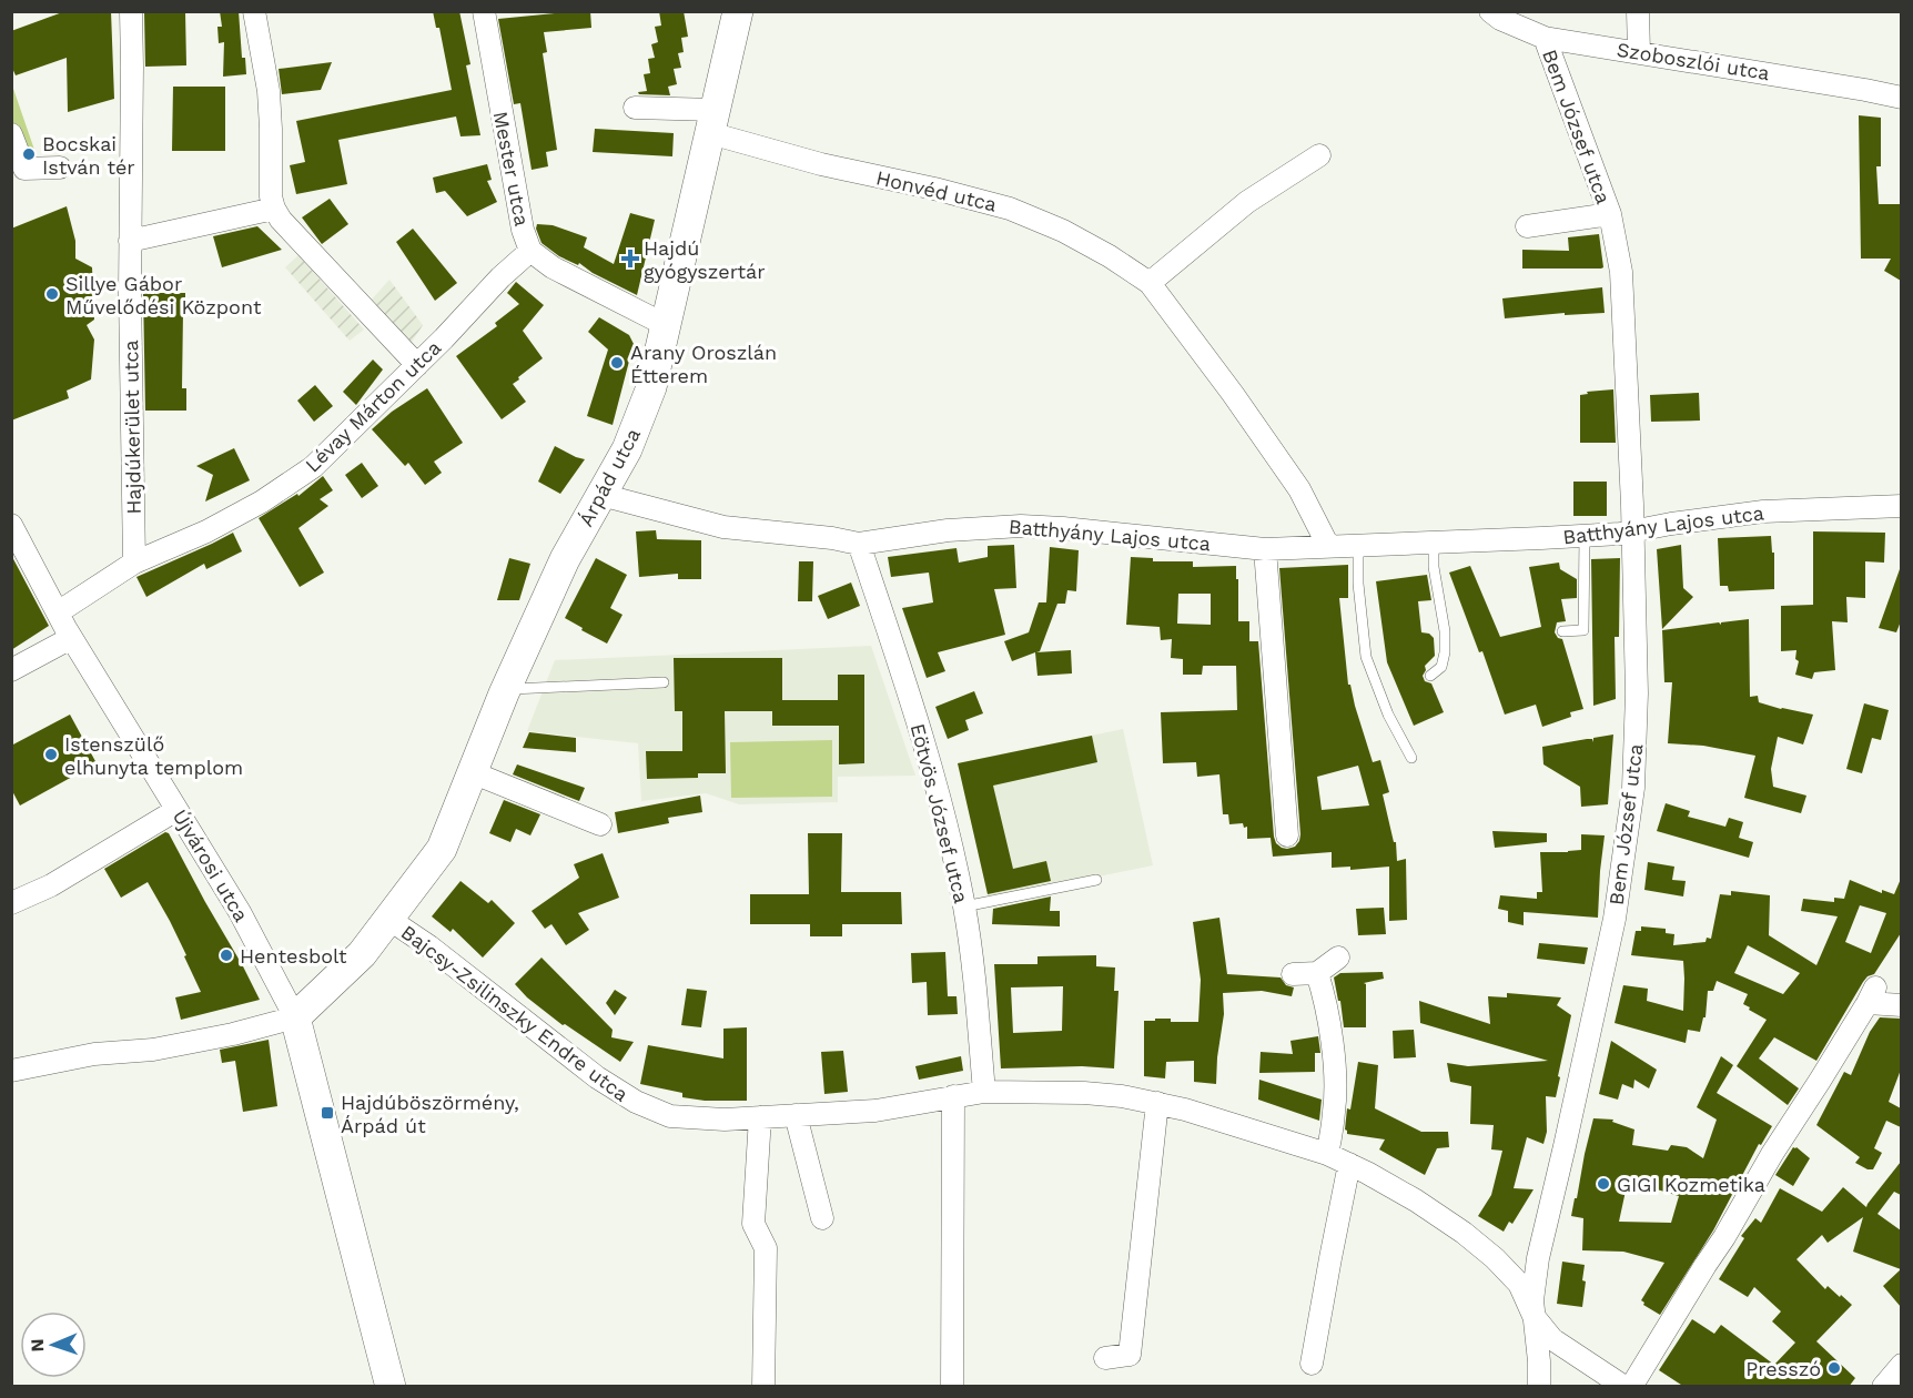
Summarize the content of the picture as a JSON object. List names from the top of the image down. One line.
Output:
{"streets":{"street":["Szoboszlói utca","Bem József utca","Mester utca","Honvéd utca","Lévay Márton utca","Hajdúkerület utca","Árpád utca","Batthyány Lajos utca","Eötvös József utca","Újvárosi utca","Bajcsy-Zsilinszky Endre utca"]},"crossings":[["Szoboszlói utca","Bem József utca"],["Bem József utca","Batthyány Lajos utca"],["Bem József utca","Bajcsy-Zsilinszky Endre utca"],["Mester utca","Lévay Márton utca"],["Mester utca","Árpád utca"],["Honvéd utca","Árpád utca"],["Honvéd utca","Batthyány Lajos utca"],["Lévay Márton utca","Hajdúkerület utca"],["Lévay Márton utca","Újvárosi utca"],["Árpád utca","Batthyány Lajos utca"],["Árpád utca","Újvárosi utca"],["Árpád utca","Bajcsy-Zsilinszky Endre utca"],["Batthyány Lajos utca","Eötvös József utca"],["Eötvös József utca","Bajcsy-Zsilinszky Endre utca"]],"places":{"other":["Bocskai István tér","Sillye Gábor Művelődési Központ","Arany Oroszlán Étterem","Istenszülő elhunyta templom","Hentesbolt","GIGI Kozmetika","Presszó"],"health":["Hajdú gyógyszertár"],"transit":["Hajdúböszörmény, Árpád út"]},"north":"left"}
